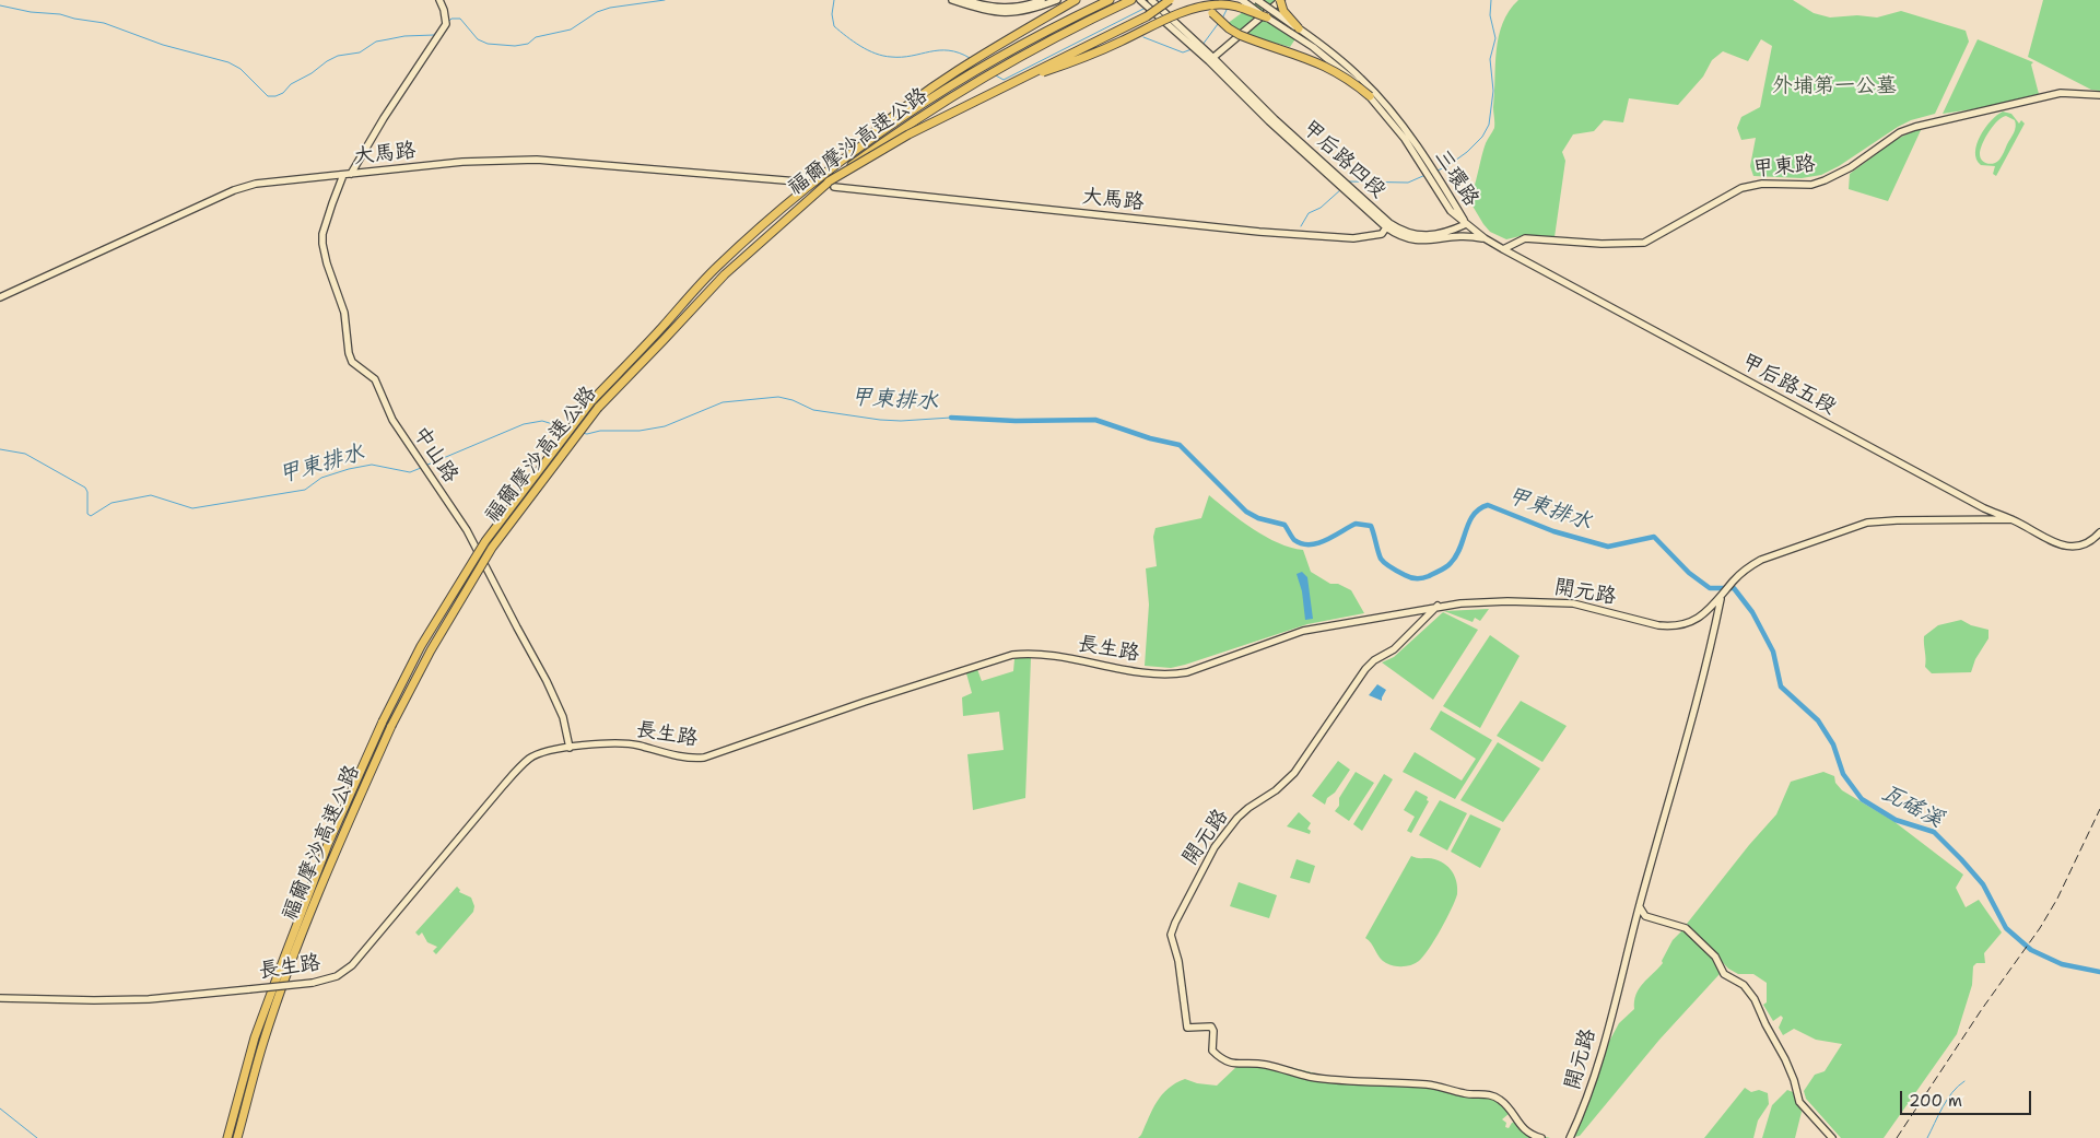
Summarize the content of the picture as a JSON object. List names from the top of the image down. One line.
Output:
{"streets":{"highway":["福爾摩沙高速公路"],"street":["大馬路","甲后路四段","甲東路","三環路","甲后路五段","中山路","開元路","長生路"]},"crossings":[["福爾摩沙高速公路","大馬路"],["大馬路","甲后路四段"],["大馬路","中山路"],["甲后路四段","三環路"],["甲后路四段","甲后路五段"],["甲東路","甲后路五段"],["三環路","甲后路五段"],["中山路","長生路"],["開元路","長生路"]],"water":["甲東排水","瓦磘溪"],"parks":["外埔第一公墓"],"scale_bar":"200 m"}
